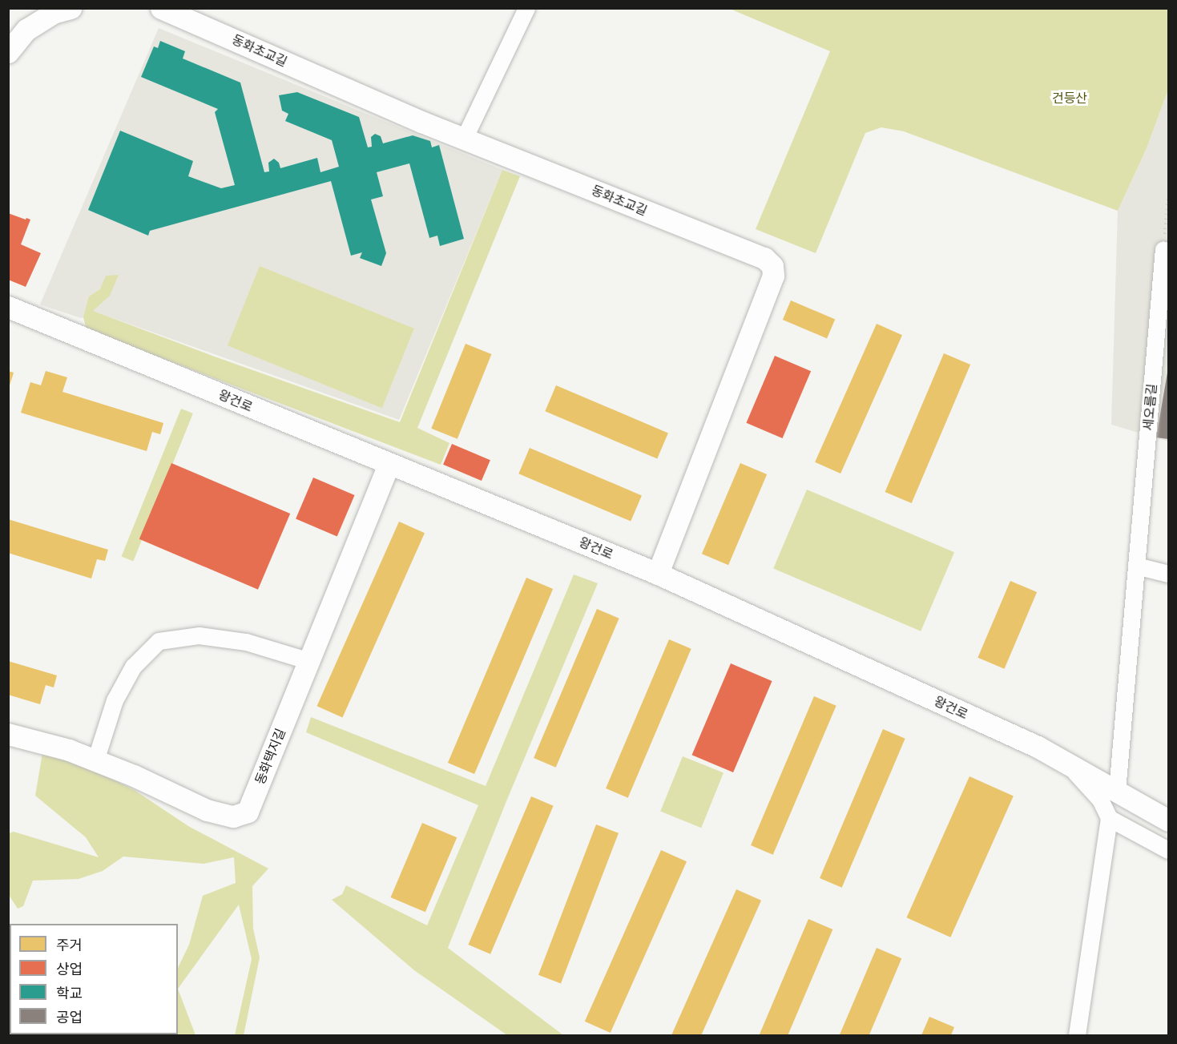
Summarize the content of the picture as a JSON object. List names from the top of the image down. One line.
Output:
{"streets":{"street":["동화초교길","왕건로","세오름길","동화택지길"]},"crossings":[["동화초교길","왕건로"],["왕건로","세오름길"],["왕건로","동화택지길"]],"parks":["건등산"],"legend":["주거","상업","학교","공업"]}
